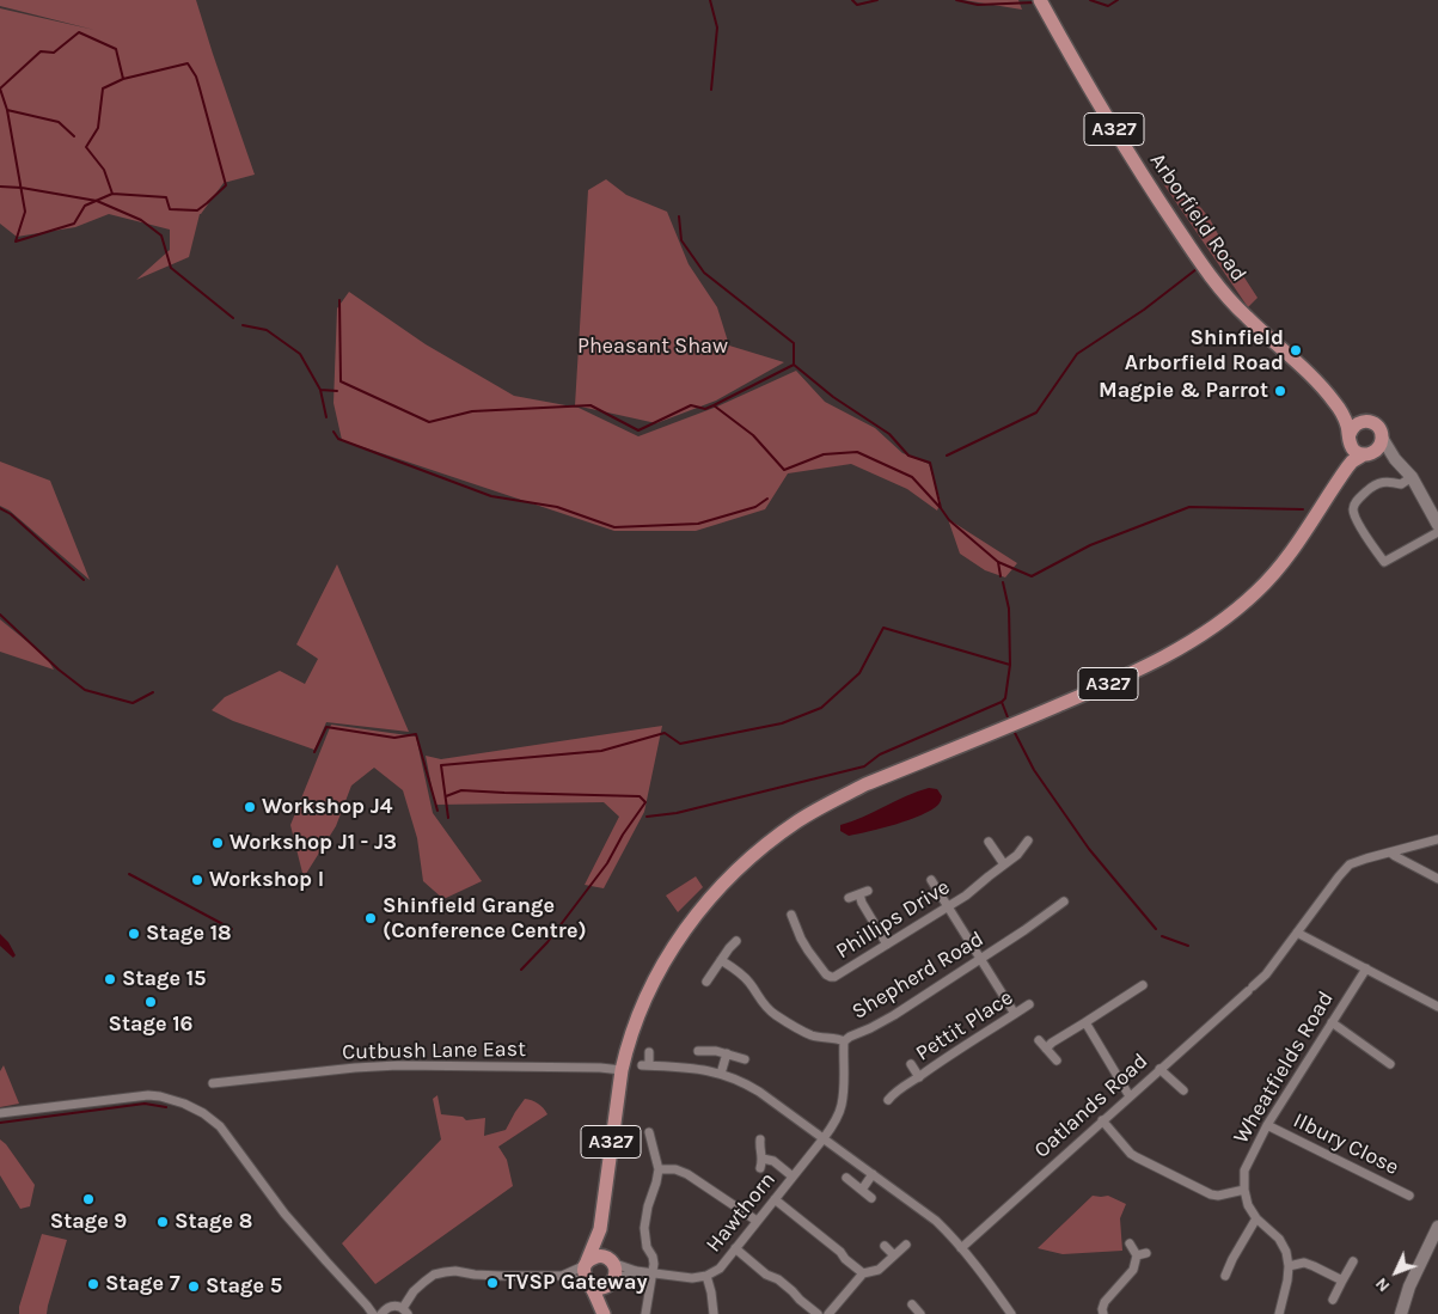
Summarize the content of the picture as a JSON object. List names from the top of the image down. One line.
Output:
{"streets":{"main road":["A327","Arborfield Road"],"street":["Phillips Drive","Shepherd Road","Pettit Place","Cutbush Lane East","Wheatfields Road","Oatlands Road","Ilbury Close","Hawthorn"]},"crossings":[["A327","Arborfield Road"],["A327","Cutbush Lane East"],["A327","Hawthorn"],["Shepherd Road","Hawthorn"],["Wheatfields Road","Ilbury Close"]],"parks":["Pheasant Shaw"],"places":["Shinfield Arborfield Road","Magpie & Parrot","Workshop J4","Workshop J1 - J3","Workshop I","Shinfield Grange (Conference Centre)","Stage 18","Stage 15","Stage 16","Stage 9","Stage 8","TVSP Gateway","Stage 7","Stage 5"],"north":"bottom left"}
